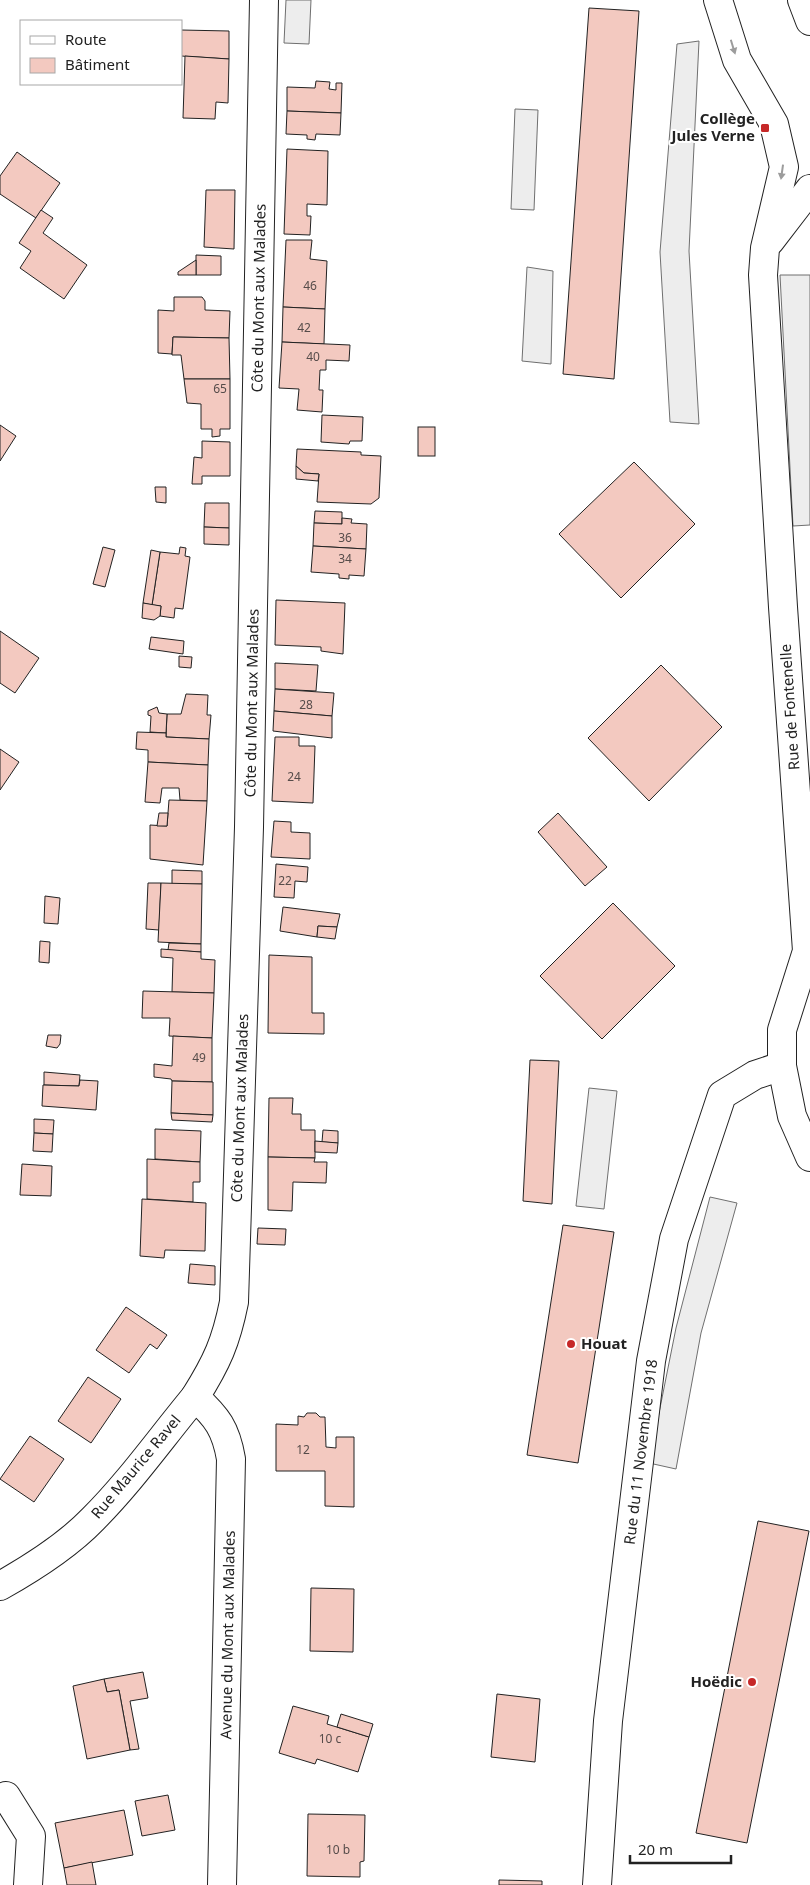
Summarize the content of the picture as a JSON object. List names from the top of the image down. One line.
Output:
{"streets":{"street":["Côte du Mont aux Malades","Rue de Fontenelle","Rue du 11 Novembre 1918","Rue Maurice Ravel","Avenue du Mont aux Malades"]},"crossings":[["Côte du Mont aux Malades","Rue Maurice Ravel"],["Côte du Mont aux Malades","Avenue du Mont aux Malades"],["Rue de Fontenelle","Rue du 11 Novembre 1918"],["Rue Maurice Ravel","Avenue du Mont aux Malades"]],"places":{"transit":["Collège Jules Verne"],"other":["Houat","Hoëdic"]},"house_numbers":["46","42","40","65","36","34","28","24","22","49","12","10 c","10 b"],"legend":["Route","Bâtiment"],"scale_bar":"20 m"}
